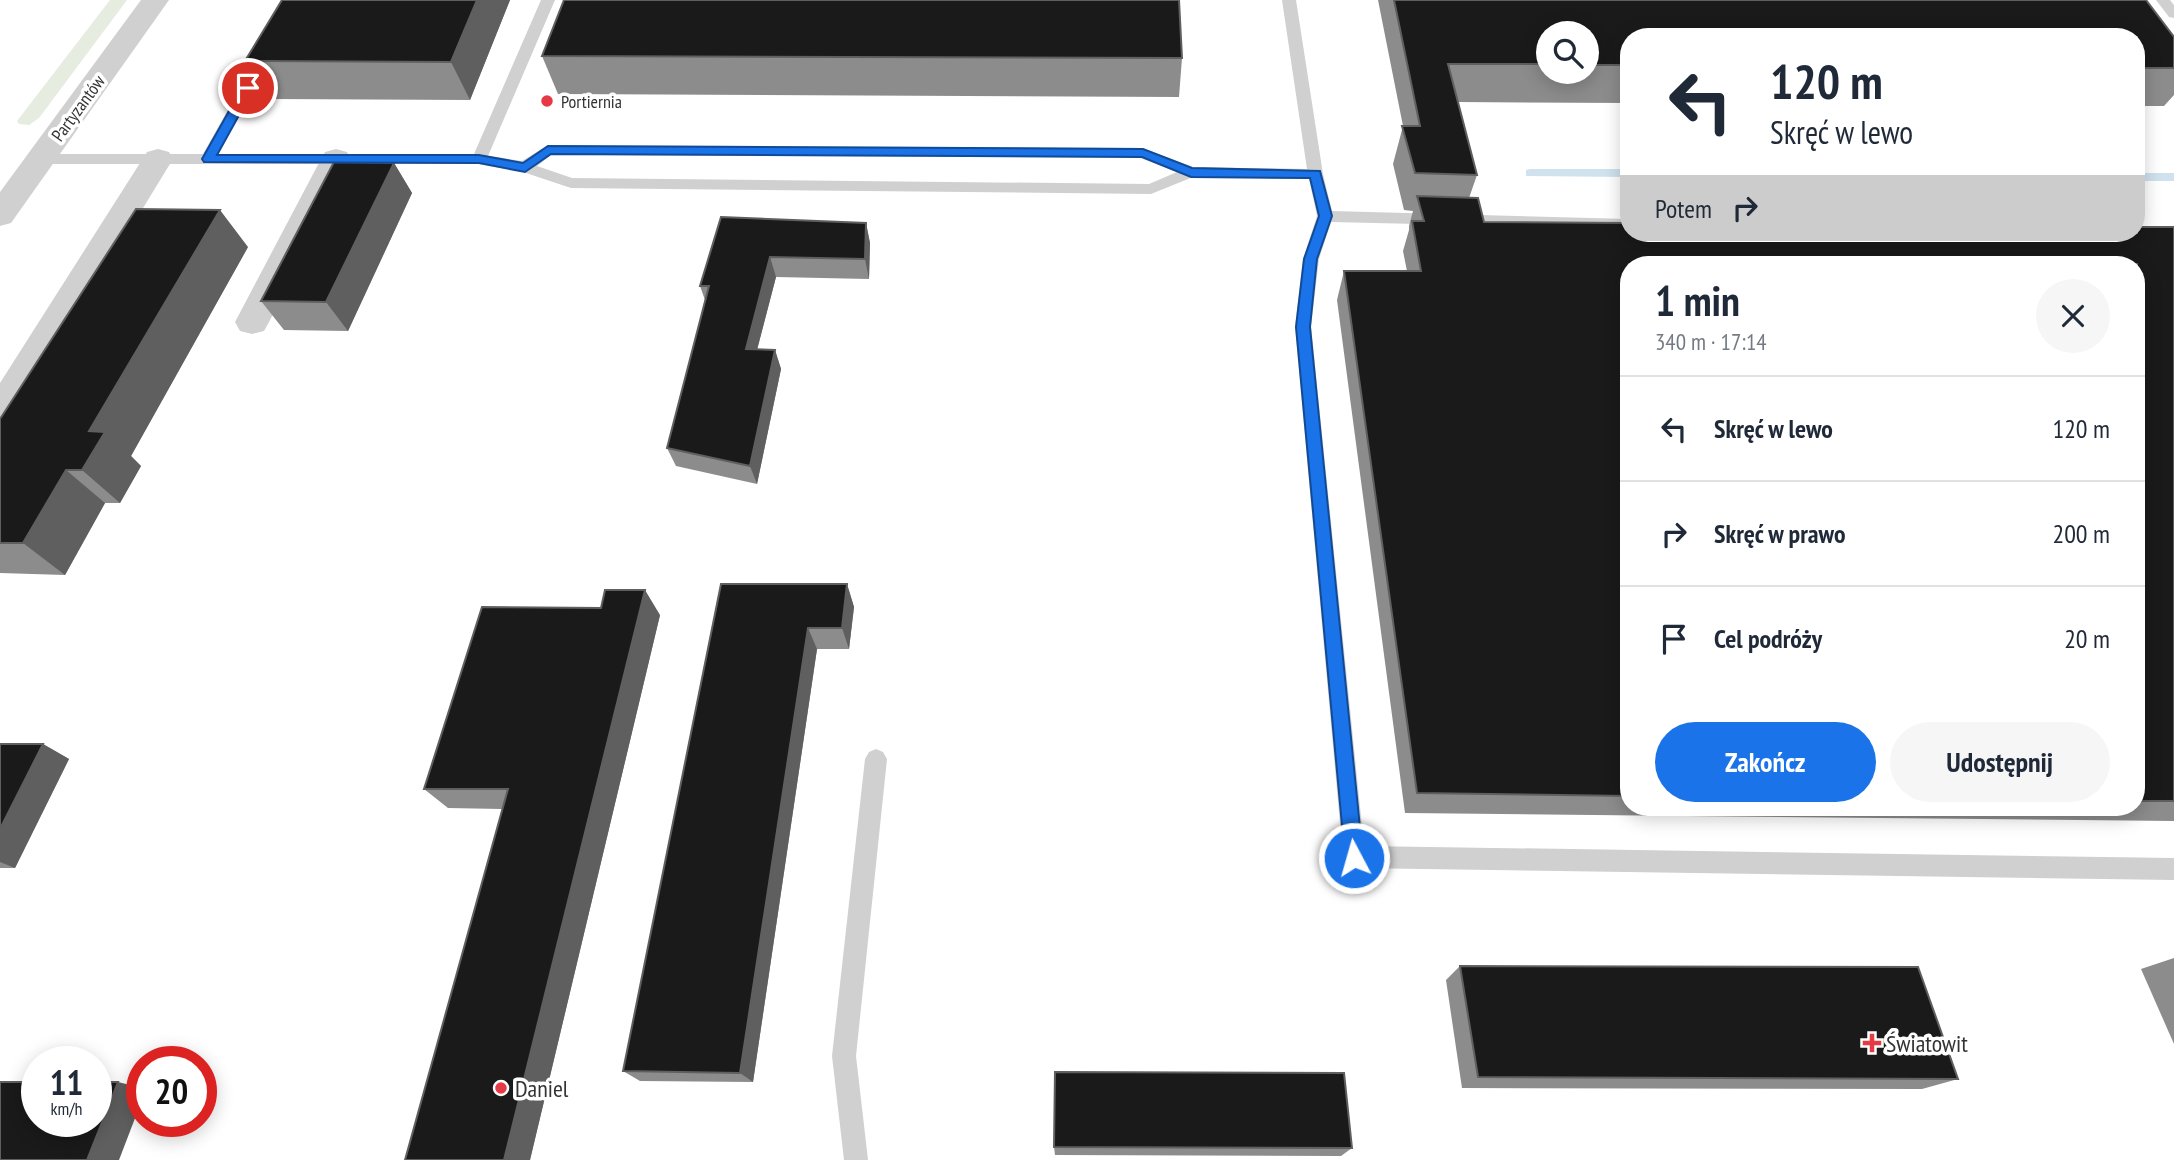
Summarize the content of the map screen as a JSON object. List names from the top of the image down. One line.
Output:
{"streets":{"street":["Partyzantów"]},"places":{"other":["Portiernia","Daniel"],"health":["Światowit"]},"page":{"turn":["120 m","Skręć w lewo"],"then":"Potem","heading":["1 min","340 m · 17:14"],"list":[{"name":"Skręć w lewo","value":"120 m"},{"name":"Skręć w prawo","value":"200 m"},{"name":"Cel podróży","value":"20 m"}],"buttons":["Zakończ","Udostępnij"],"speed":"11 km/h","limit":"20"}}
